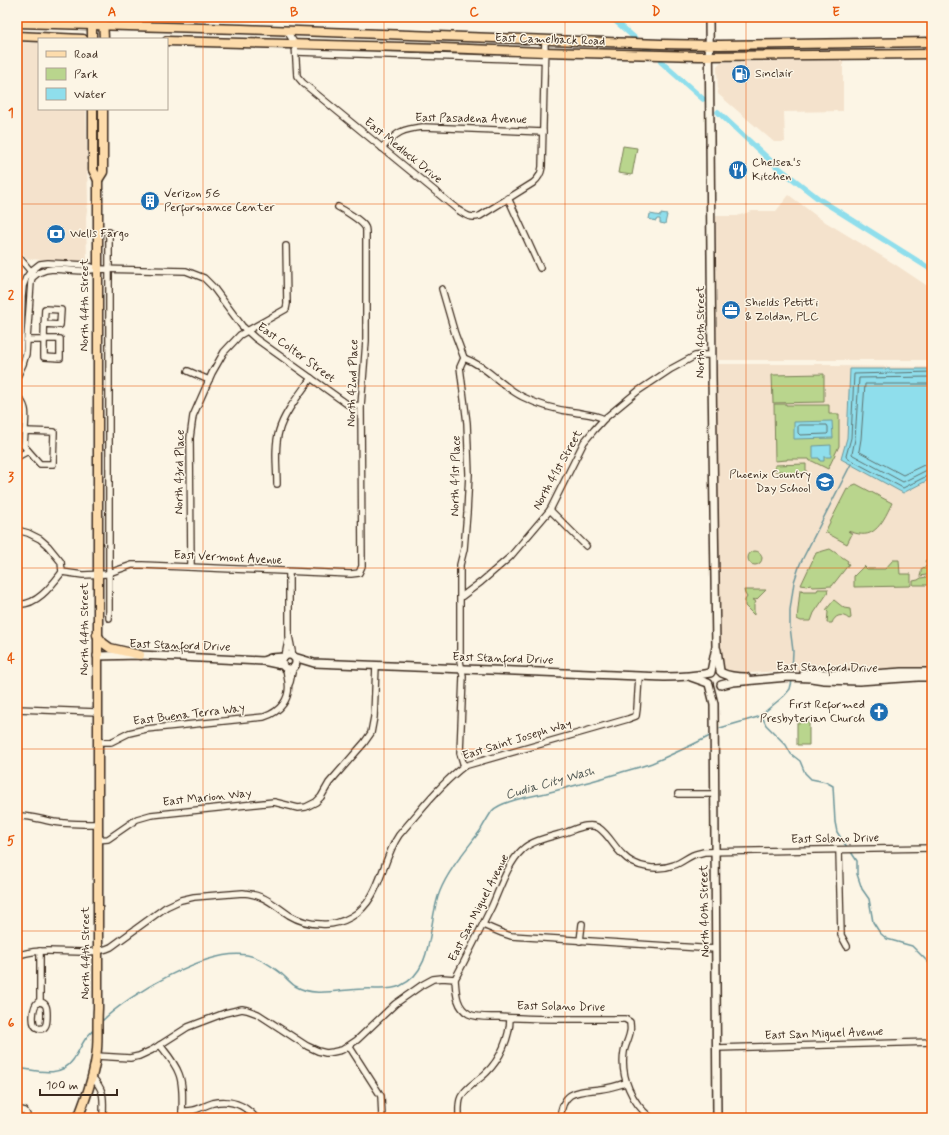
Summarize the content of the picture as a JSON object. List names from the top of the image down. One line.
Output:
{"streets":{"main road":["East Camelback Road","North 44th Street"],"street":["East Pasadena Avenue","East Medlock Drive","North 40th Street","East Colter Street","North 42nd Place","North 41st Street","North 43rd Place","North 41st Place","East Vermont Avenue","East Stanford Drive","East Buena Terra Way","East Saint Joseph Way","East Marion Way","East Solano Drive","East San Miguel Avenue"]},"crossings":[["East Camelback Road","East Medlock Drive"],["East Camelback Road","North 40th Street"],["East Pasadena Avenue","East Medlock Drive"],["North 44th Street","East Colter Street"],["North 44th Street","East Vermont Avenue"],["North 44th Street","East Stanford Drive"],["North 44th Street","East Buena Terra Way"],["North 44th Street","East Saint Joseph Way"],["North 44th Street","East Marion Way"],["North 44th Street","East San Miguel Avenue"],["North 40th Street","East Stanford Drive"],["North 40th Street","East Solano Drive"],["North 40th Street","East San Miguel Avenue"],["East Colter Street","North 42nd Place"],["East Colter Street","North 43rd Place"],["North 42nd Place","East Vermont Avenue"],["North 41st Street","North 41st Place"],["North 43rd Place","East Vermont Avenue"],["North 41st Place","East Stanford Drive"],["North 41st Place","East Saint Joseph Way"],["East Stanford Drive","East Buena Terra Way"],["East Stanford Drive","East Saint Joseph Way"],["East Stanford Drive","East Marion Way"],["East Solano Drive","East San Miguel Avenue"]],"water":["Cudia City Wash"],"places":{"fuel station":["Sinclair"],"restaurant":["Chelsea's Kitchen"],"building":["Verizon 5G Performance Center"],"bank":["Wells Fargo"],"office":["Shields Petitti & Zoldan, PLC"],"school or university":["Phoenix Country Day School"],"church":["First Reformed Presbyterian Church"]},"legend":["Road","Park","Water"],"scale_bar":"100 m","grid":{"columns":["A","B","C","D","E"],"rows":["1","2","3","4","5","6"]}}
